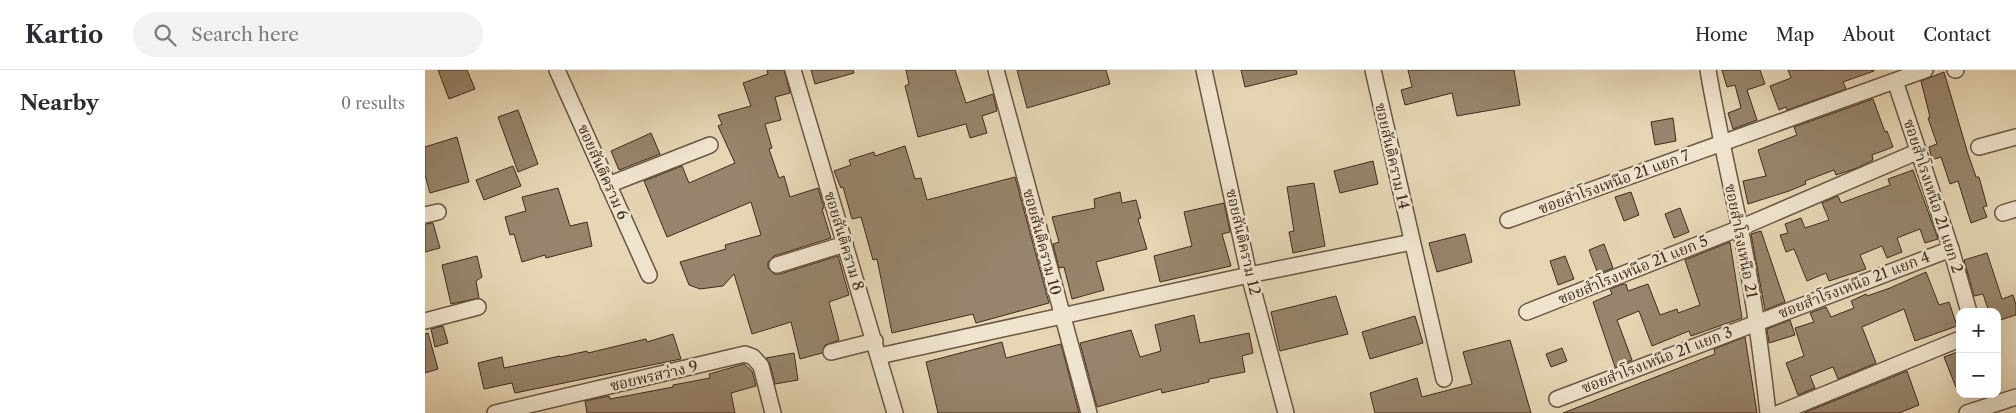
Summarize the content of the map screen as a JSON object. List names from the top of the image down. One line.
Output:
{"streets":{"street":["ซอยสันติคราม 14","ซอยสันติคราม 6","ซอยสำโรงเหนือ 21 แยก 7","ซอยสำโรงเหนือ 21 แยก 2","ซอยสันติคราม 8","ซอยสำโรงเหนือ 21","ซอยสันติคราม 10","ซอยสันติคราม 12","ซอยสำโรงเหนือ 21 แยก 5","ซอยสำโรงเหนือ 21 แยก 4","ซอยสำโรงเหนือ 21 แยก 3","ซอยพรสว่าง 9"]},"crossings":[["ซอยสำโรงเหนือ 21 แยก 7","ซอยสำโรงเหนือ 21 แยก 2"],["ซอยสำโรงเหนือ 21 แยก 7","ซอยสำโรงเหนือ 21"],["ซอยสำโรงเหนือ 21 แยก 2","ซอยสำโรงเหนือ 21 แยก 5"],["ซอยสำโรงเหนือ 21 แยก 2","ซอยสำโรงเหนือ 21 แยก 4"],["ซอยสำโรงเหนือ 21","ซอยสำโรงเหนือ 21 แยก 5"],["ซอยสำโรงเหนือ 21","ซอยสำโรงเหนือ 21 แยก 4"],["ซอยสำโรงเหนือ 21","ซอยสำโรงเหนือ 21 แยก 3"],["ซอยสำโรงเหนือ 21 แยก 4","ซอยสำโรงเหนือ 21 แยก 3"]],"page":{"header":"Kartio","search":"Search here","nav":["Home","Map","About","Contact"],"heading":["Nearby","0 results"],"map_buttons":["+","−"]}}
